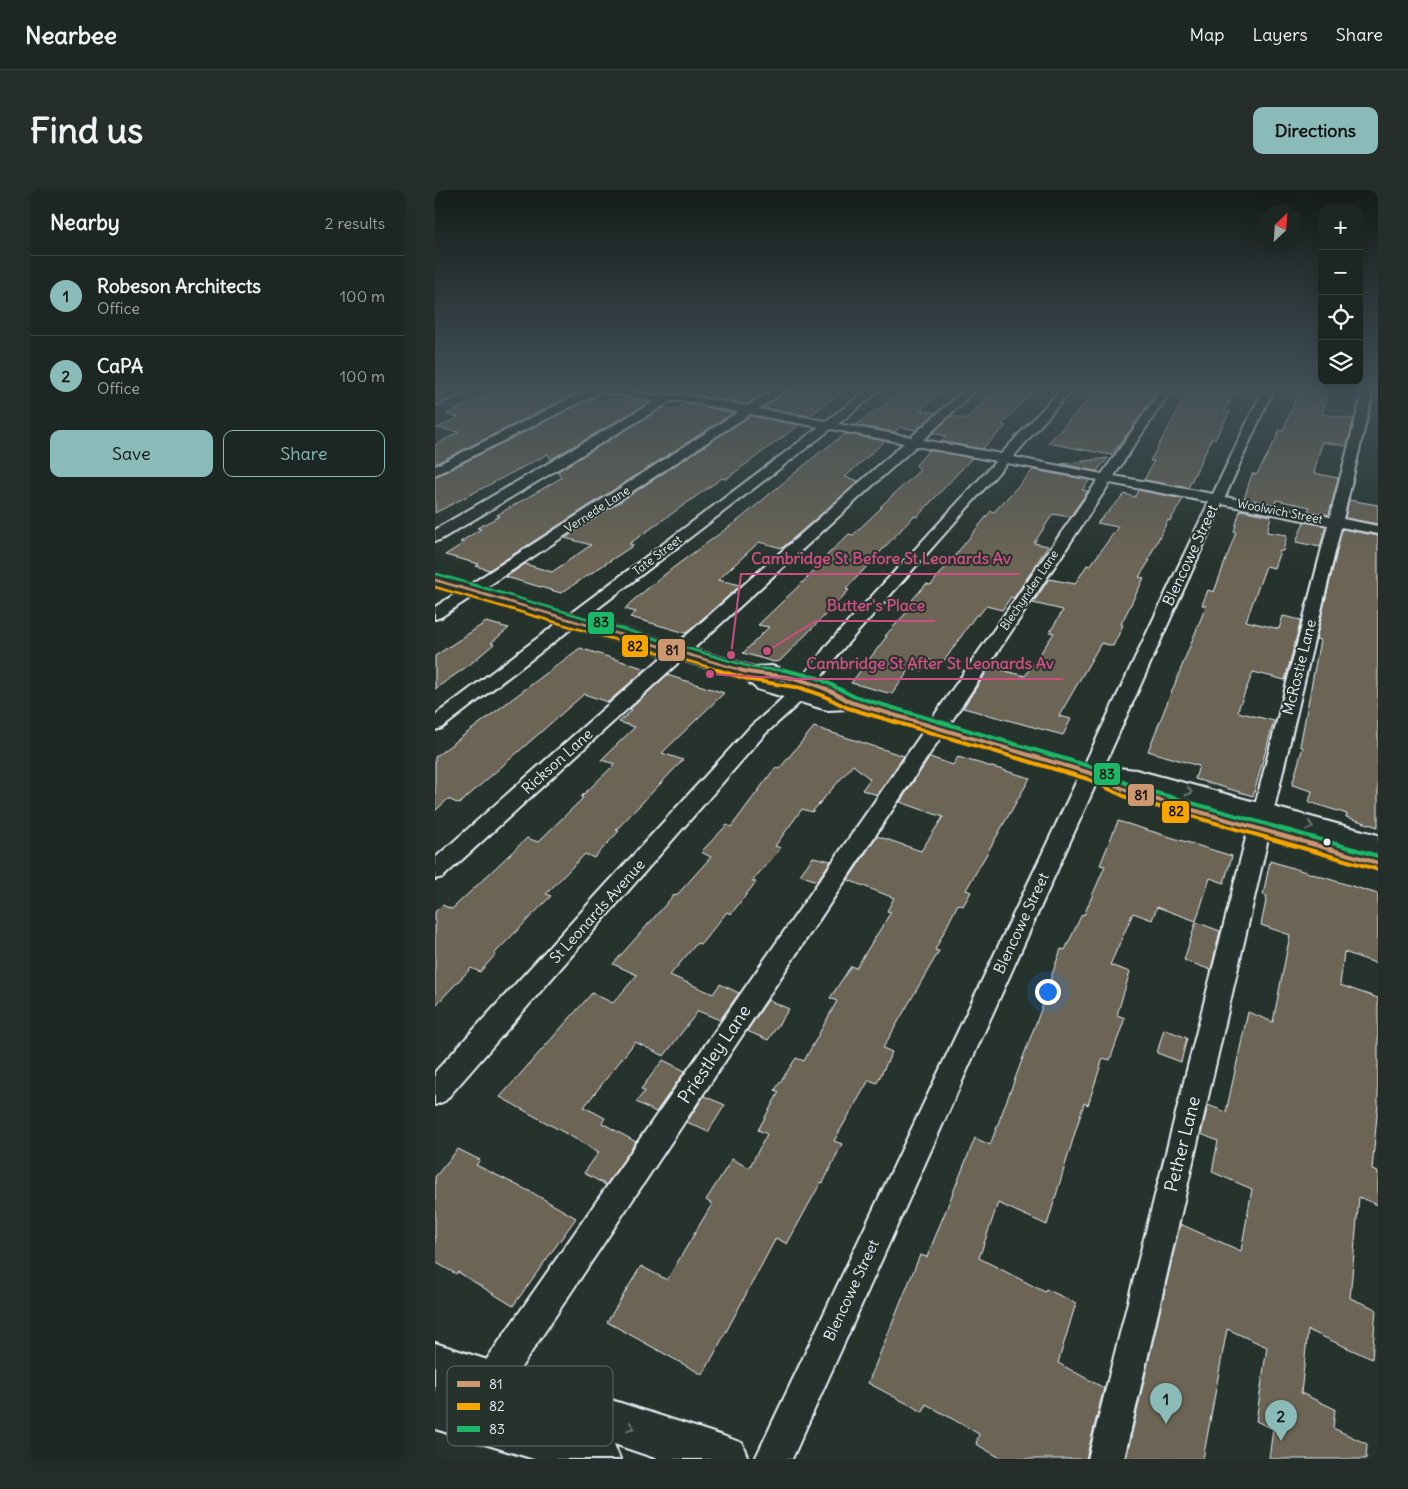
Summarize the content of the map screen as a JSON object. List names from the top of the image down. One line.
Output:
{"streets":{"street":["Vernede Lane","Woolwich Street","Tate Street","Blencowe Street","Blechynden Lane","McRostie Lane","Rickson Lane","St Leonards Avenue","Priestley Lane","Pether Lane"]},"crossings":[["Woolwich Street","Blencowe Street"],["Woolwich Street","Blechynden Lane"],["Woolwich Street","McRostie Lane"],["Woolwich Street","St Leonards Avenue"],["Blechynden Lane","Priestley Lane"],["McRostie Lane","Pether Lane"]],"places":["Butter's Place","Cambridge St Before St Leonards Av","Cambridge St After St Leonards Av"],"lines":["transit line 83","transit line 81","transit line 82"],"legend":["81","82","83"],"north":"top right","page":{"header":"Nearbee","nav":["Map","Layers","Share"],"buttons":["Directions",["Save","Share"]],"title":"Find us","heading":["Nearby","2 results"],"map_buttons":["+","−"],"list":[{"mark":"1","name":"Robeson Architects","note":"Office","value":"100 m"},{"mark":"2","name":"CaPA","note":"Office","value":"100 m"}],"pins":["1","2"]}}
